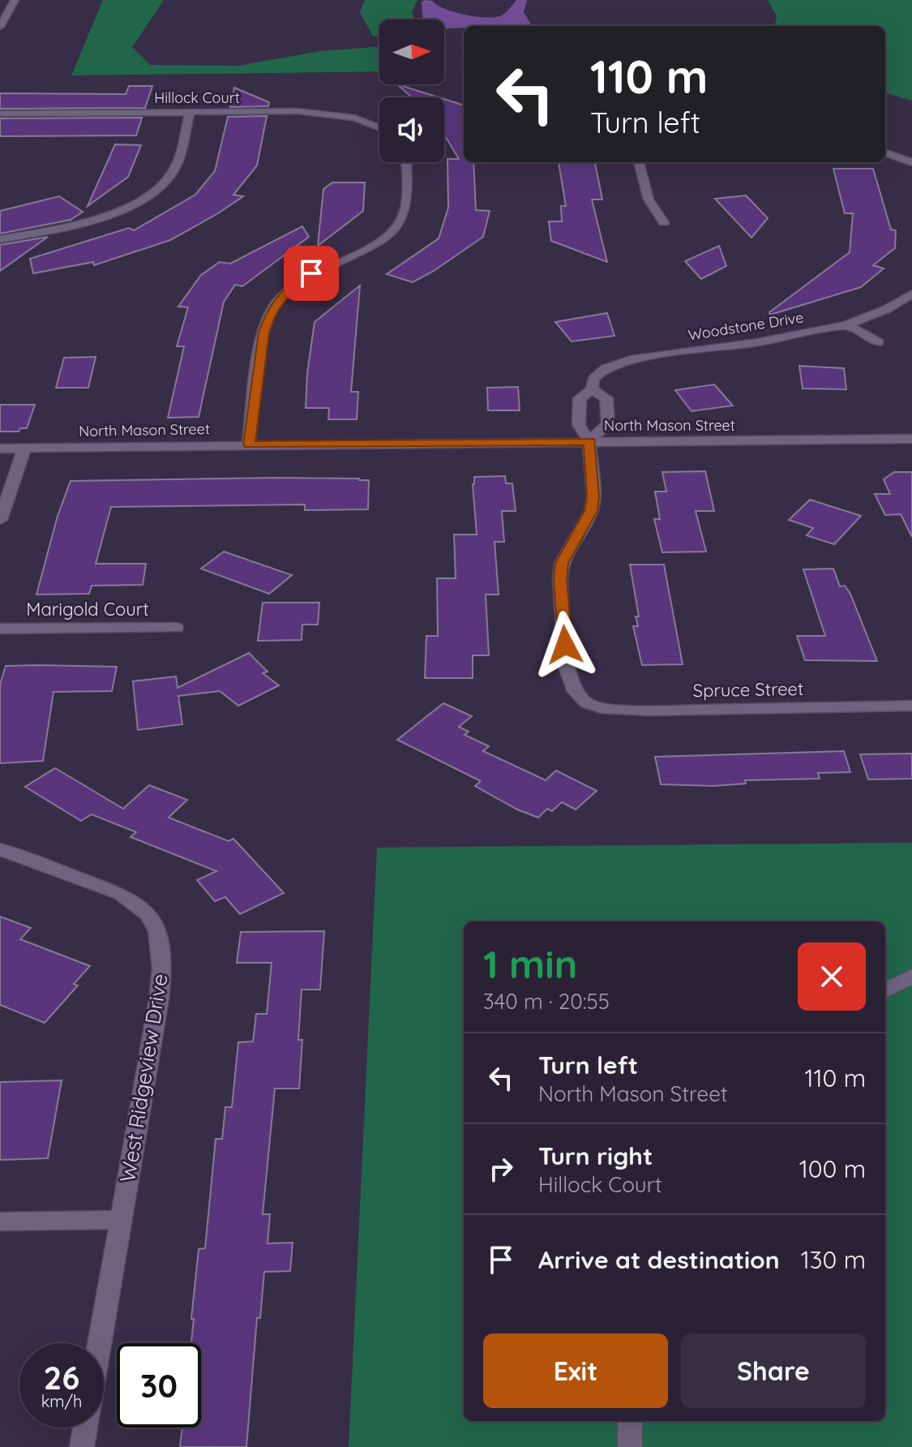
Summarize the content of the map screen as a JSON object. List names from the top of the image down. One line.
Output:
{"streets":{"street":["Hillock Court","Woodstone Drive","North Mason Street","Marigold Court","Spruce Street","West Ridgeview Drive"]},"crossings":[["Woodstone Drive","North Mason Street"],["Woodstone Drive","Spruce Street"],["North Mason Street","Spruce Street"]],"north":"right","page":{"turn":["110 m","Turn left"],"heading":["1 min","340 m · 20:55"],"list":[{"name":"Turn left","note":"North Mason Street","value":"110 m"},{"name":"Turn right","note":"Hillock Court","value":"100 m"},{"name":"Arrive at destination","value":"130 m"}],"buttons":["Exit","Share"],"speed":"26 km/h","limit":"30"}}
